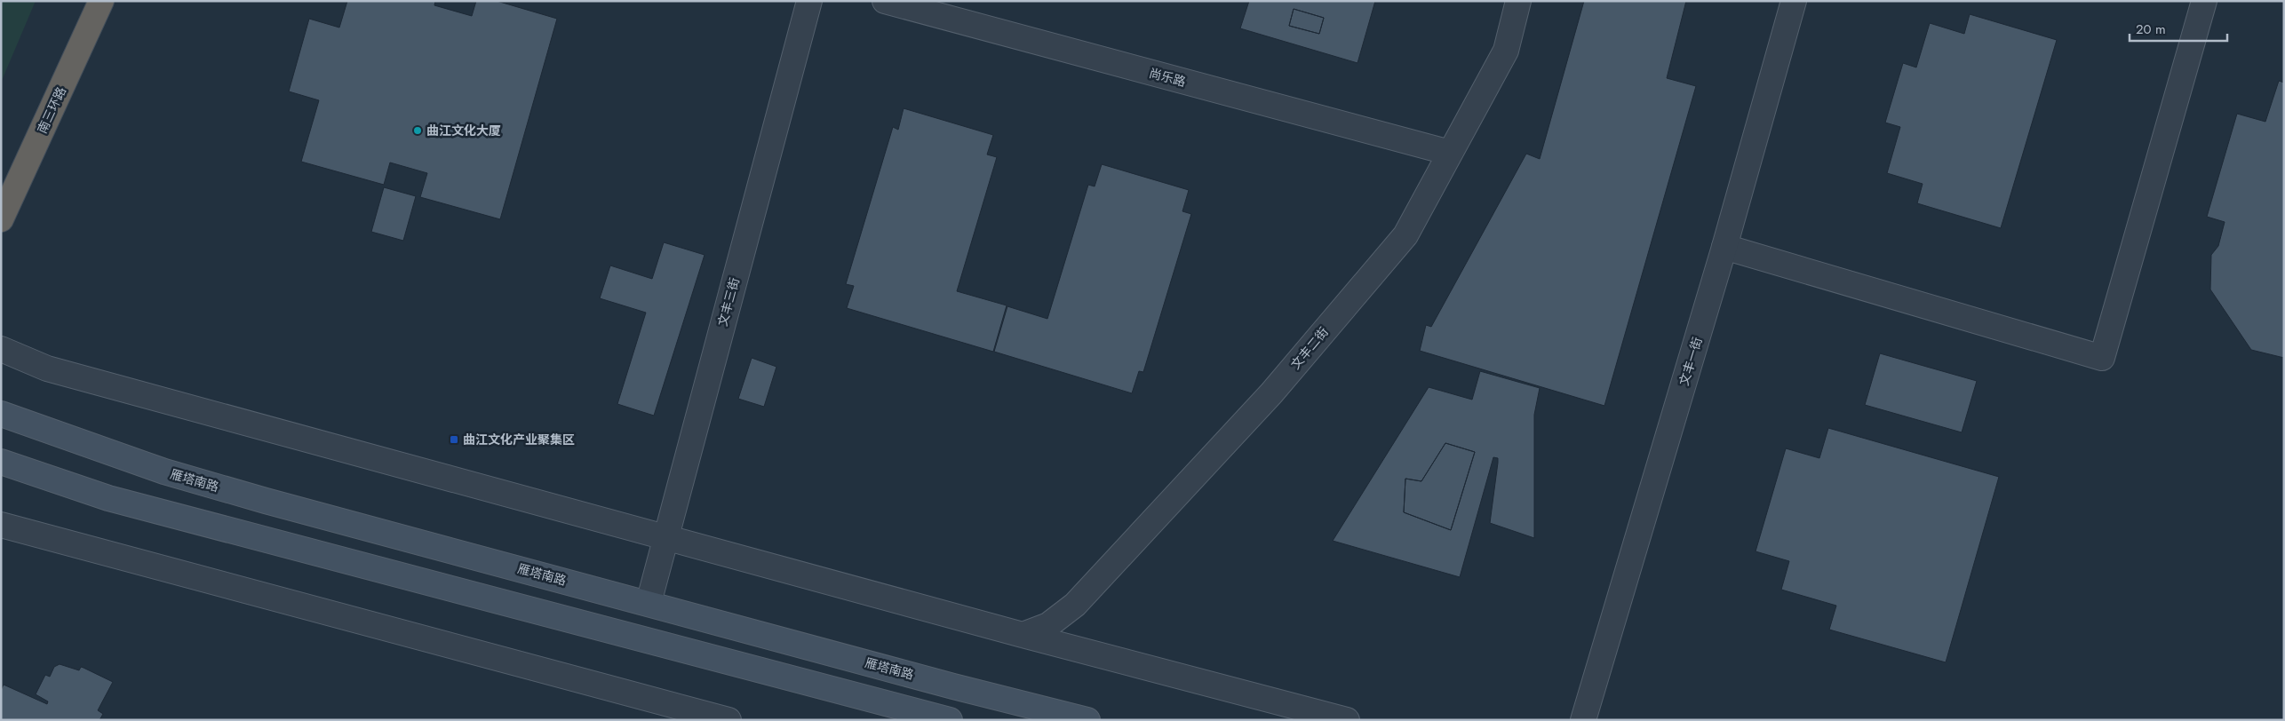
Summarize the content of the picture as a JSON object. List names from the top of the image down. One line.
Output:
{"streets":{"highway":["南三环路"],"main road":["雁塔南路"],"street":["尚乐路","文丰三街","文丰二街","文丰一街"]},"crossings":[["尚乐路","文丰二街"],["文丰三街","雁塔南路"]],"places":{"other":["曲江文化大厦"],"transit":["曲江文化产业聚集区"]},"scale_bar":"20 m"}
